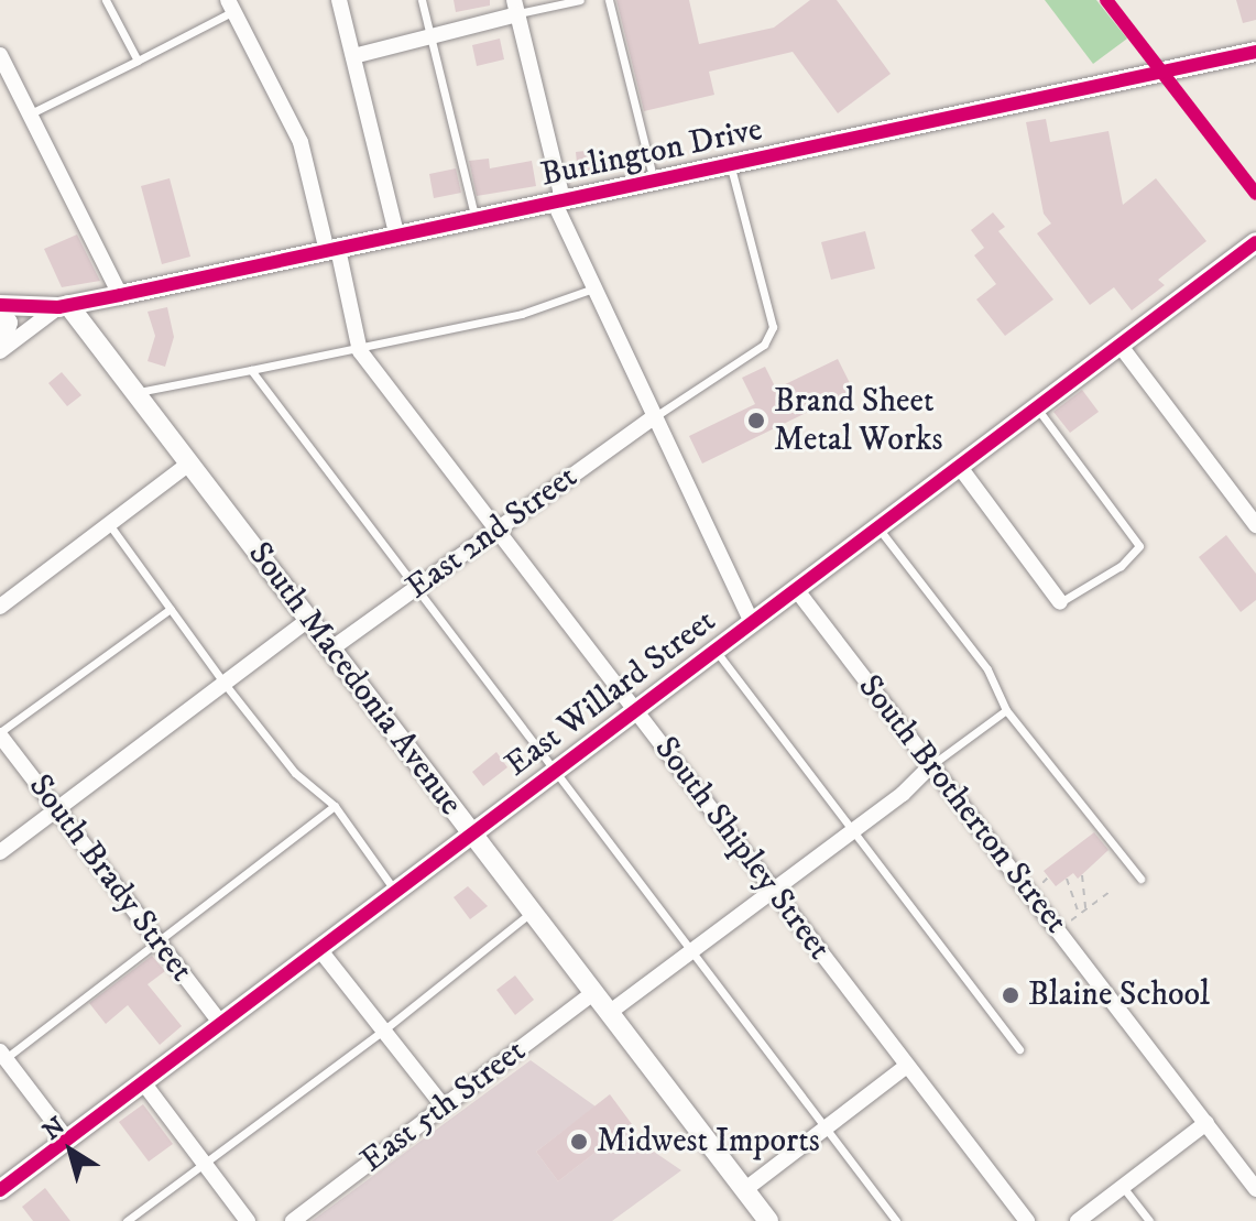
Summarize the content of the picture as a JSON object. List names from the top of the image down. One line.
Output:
{"streets":{"street":["Burlington Drive","East 2nd Street","South Macedonia Avenue","East Willard Street","South Brotherton Street","South Shipley Street","South Brady Street","East 5th Street"]},"crossings":[["Burlington Drive","South Macedonia Avenue"],["Burlington Drive","South Shipley Street"],["East 2nd Street","South Macedonia Avenue"],["East 2nd Street","South Shipley Street"],["South Macedonia Avenue","East Willard Street"],["South Macedonia Avenue","East 5th Street"],["East Willard Street","South Brotherton Street"],["East Willard Street","South Shipley Street"],["East Willard Street","South Brady Street"]],"places":["Brand Sheet Metal Works","Blaine School","Midwest Imports"],"north":"top left"}
